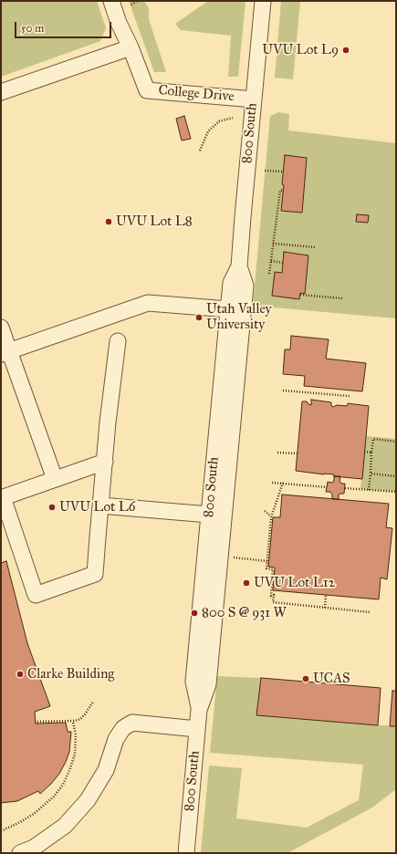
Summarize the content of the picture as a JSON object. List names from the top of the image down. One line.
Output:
{"streets":{"street":["College Drive","800 South"]},"crossings":[["College Drive","800 South"]],"places":["UVU Lot L9","UVU Lot L8","Utah Valley University","UVU Lot L6","UVU Lot L12","800 S @ 931 W","Clarke Building","UCAS"],"scale_bar":"50 m"}
